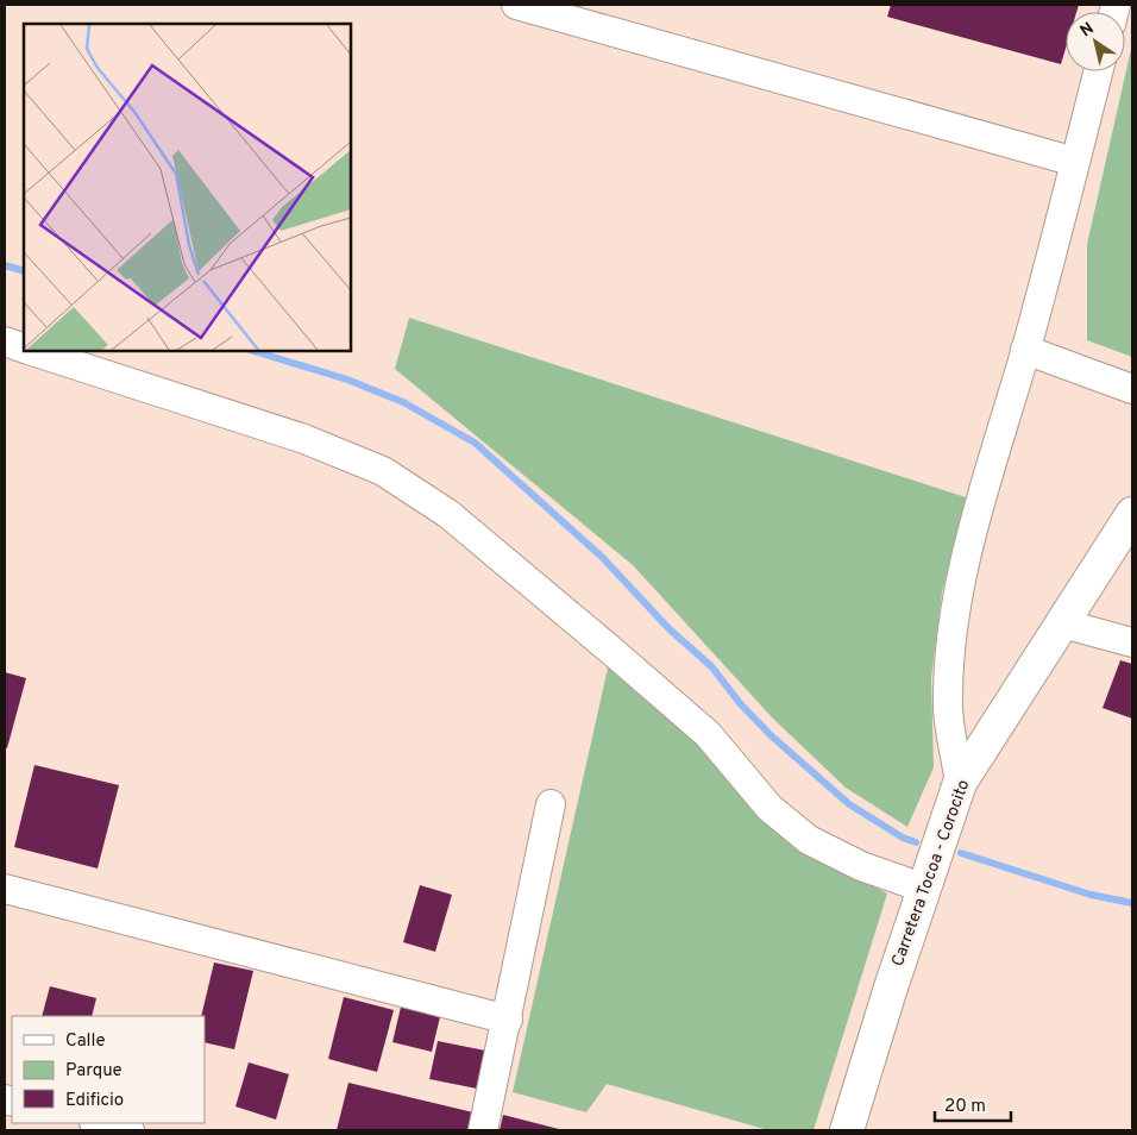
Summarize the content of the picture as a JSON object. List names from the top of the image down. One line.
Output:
{"streets":{"main road":["Carretera Tocoa - Corocito"]},"legend":["Calle","Parque","Edificio"],"scale_bar":"20 m","north":"top left"}
